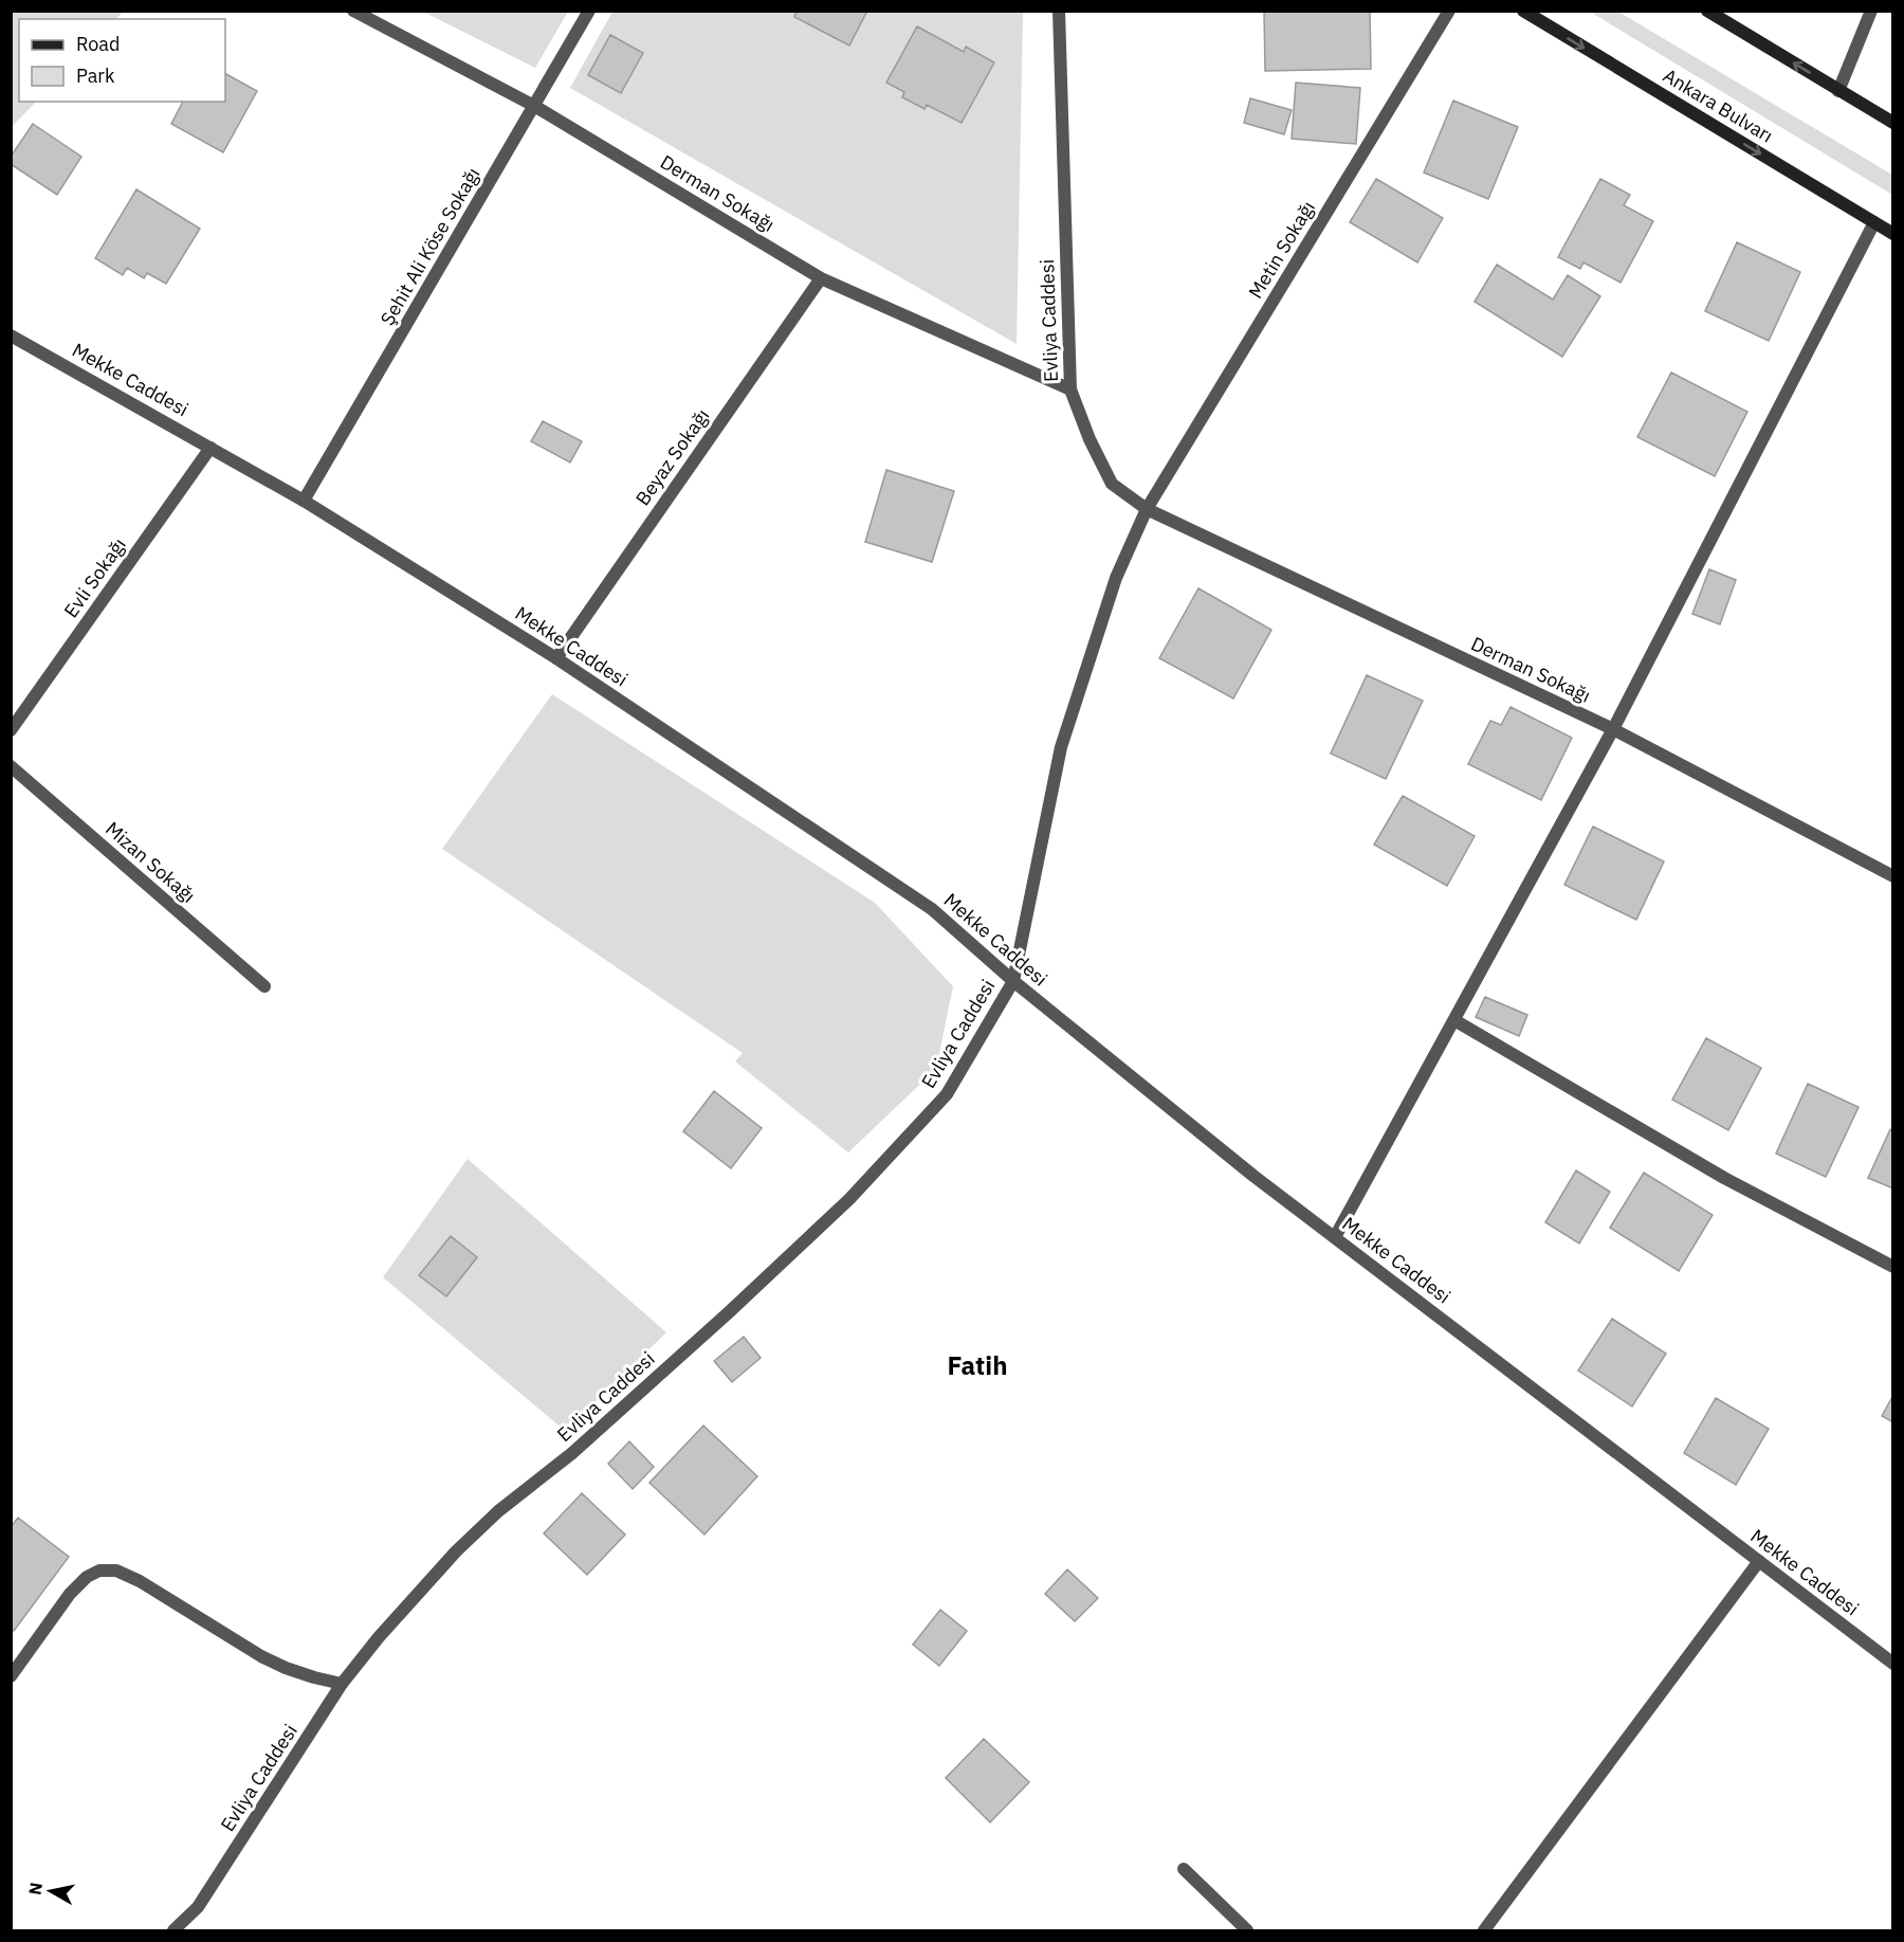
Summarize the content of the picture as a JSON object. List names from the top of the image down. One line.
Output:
{"streets":{"main road":["Ankara Bulvarı"],"street":["Derman Sokağı","Şehit Ali Köse Sokağı","Metin Sokağı","Evliya Caddesi","Mekke Caddesi","Beyaz Sokağı","Evli Sokağı","Mizan Sokağı"]},"crossings":[["Derman Sokağı","Şehit Ali Köse Sokağı"],["Derman Sokağı","Metin Sokağı"],["Derman Sokağı","Evliya Caddesi"],["Derman Sokağı","Beyaz Sokağı"],["Şehit Ali Köse Sokağı","Mekke Caddesi"],["Metin Sokağı","Evliya Caddesi"],["Evliya Caddesi","Mekke Caddesi"],["Mekke Caddesi","Beyaz Sokağı"],["Mekke Caddesi","Evli Sokağı"]],"districts":["Fatih"],"legend":["Road","Park"],"north":"left"}
